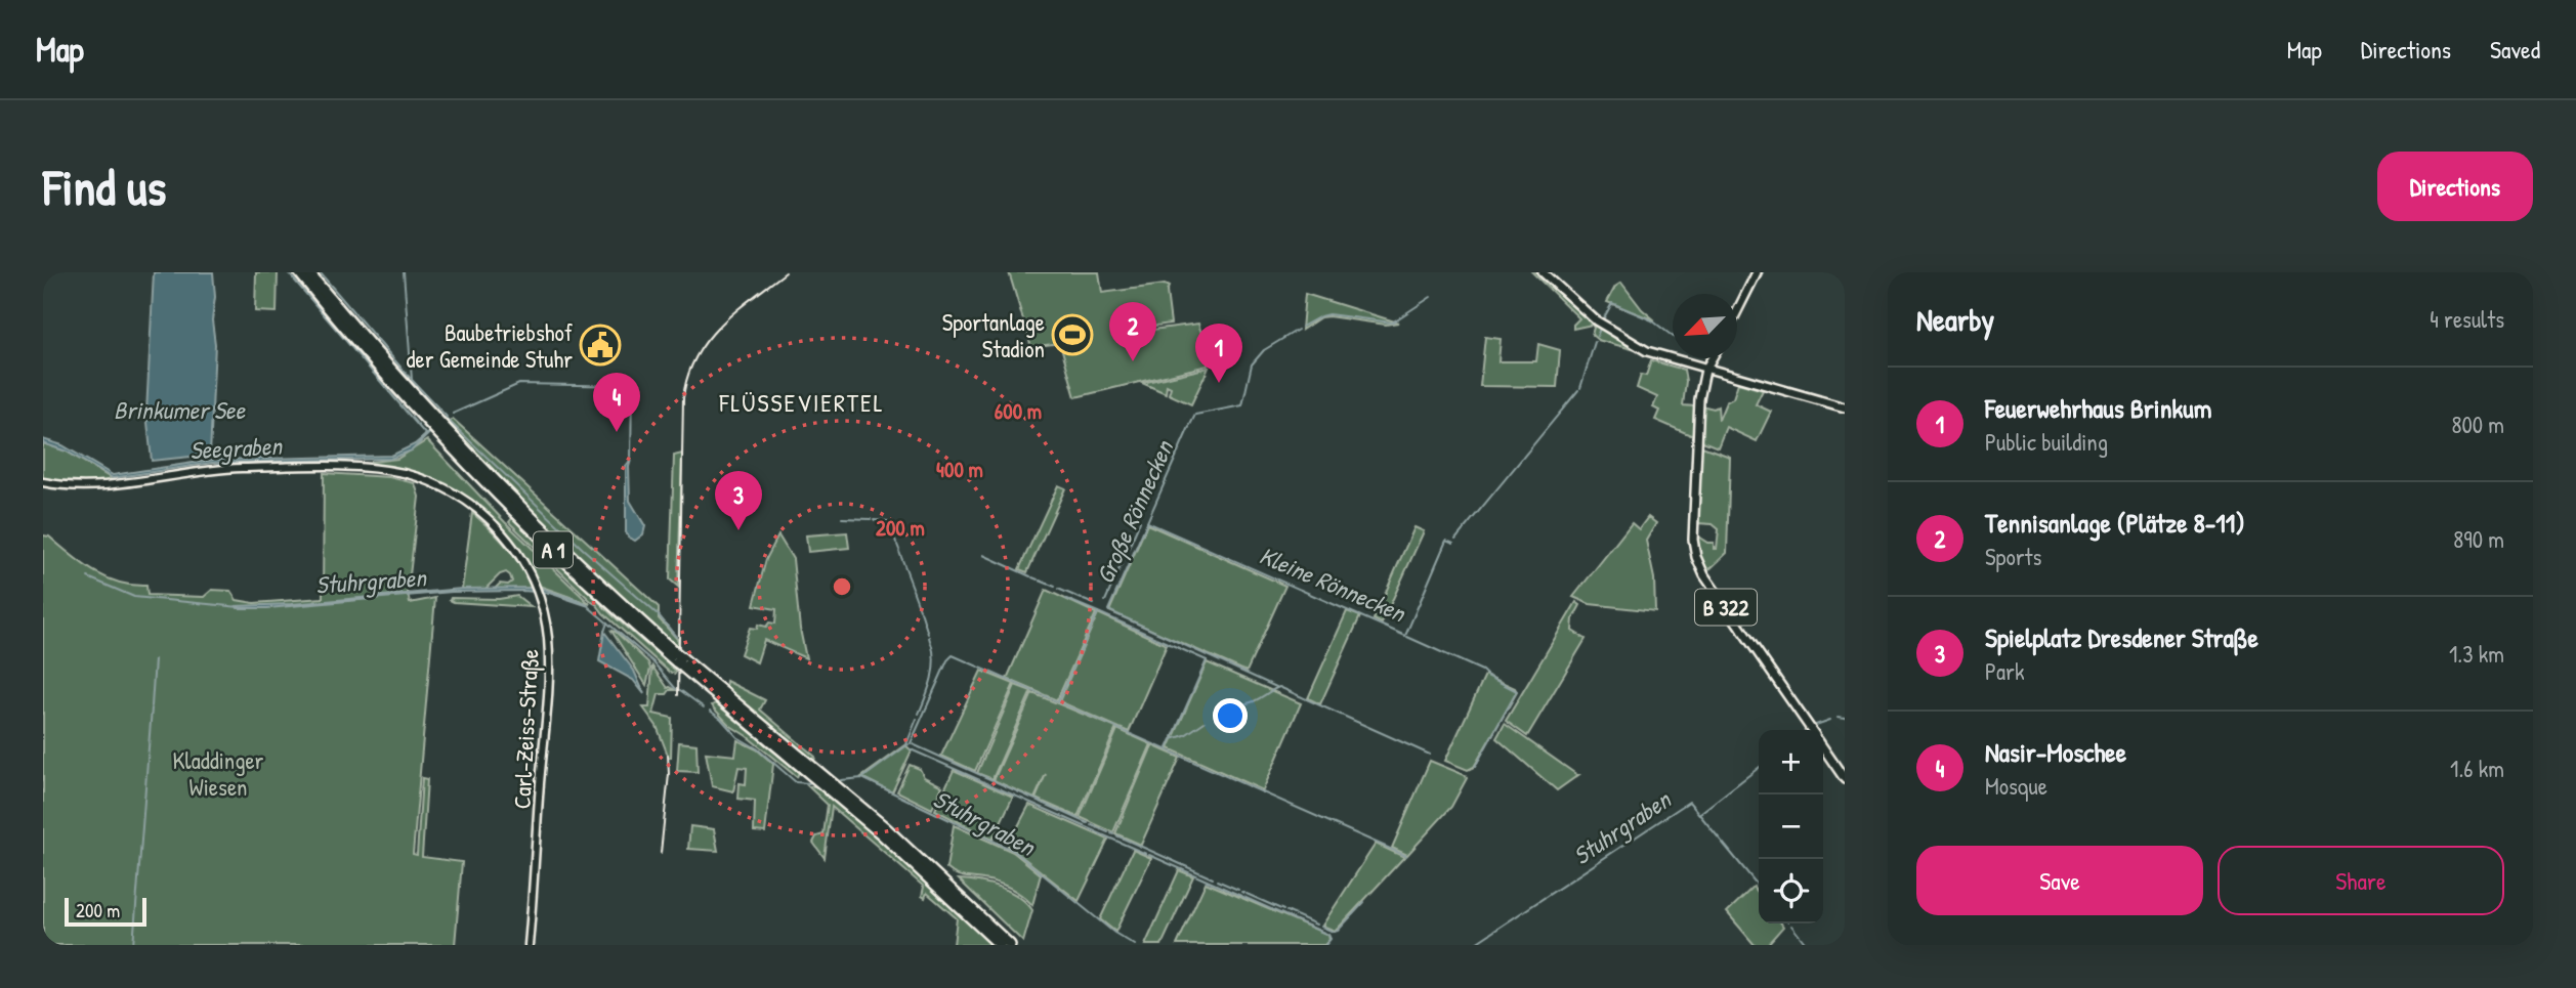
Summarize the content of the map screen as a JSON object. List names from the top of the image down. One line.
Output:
{"streets":{"highway":["A 1"],"main road":["B 322","Carl-Zeiss-Straße"]},"districts":["FLÜSSEVIERTEL"],"water":["Brinkumer See","Seegraben","Große Rönnecken","Stuhrgraben","Kleine Rönnecken"],"parks":["Kladdinger Wiesen"],"places":{"sports":["Sportanlage Stadion"],"public building":["Baubetriebshof der Gemeinde Stuhr"]},"scale_bar":"200 m","north":"bottom left","page":{"header":"Map","nav":["Map","Directions","Saved"],"buttons":["Directions",["Save","Share"]],"title":"Find us","heading":["Nearby","4 results"],"pins":["2","1","4","3"],"list":[{"mark":"1","name":"Feuerwehrhaus Brinkum","note":"Public building","value":"800 m"},{"mark":"2","name":"Tennisanlage (Plätze 8-11)","note":"Sports","value":"890 m"},{"mark":"3","name":"Spielplatz Dresdener Straße","note":"Park","value":"1.3 km"},{"mark":"4","name":"Nasir-Moschee","note":"Mosque","value":"1.6 km"}],"map_buttons":["+","−"],"scale":"200 m"},"rings":["600 m","400 m","200 m"]}
